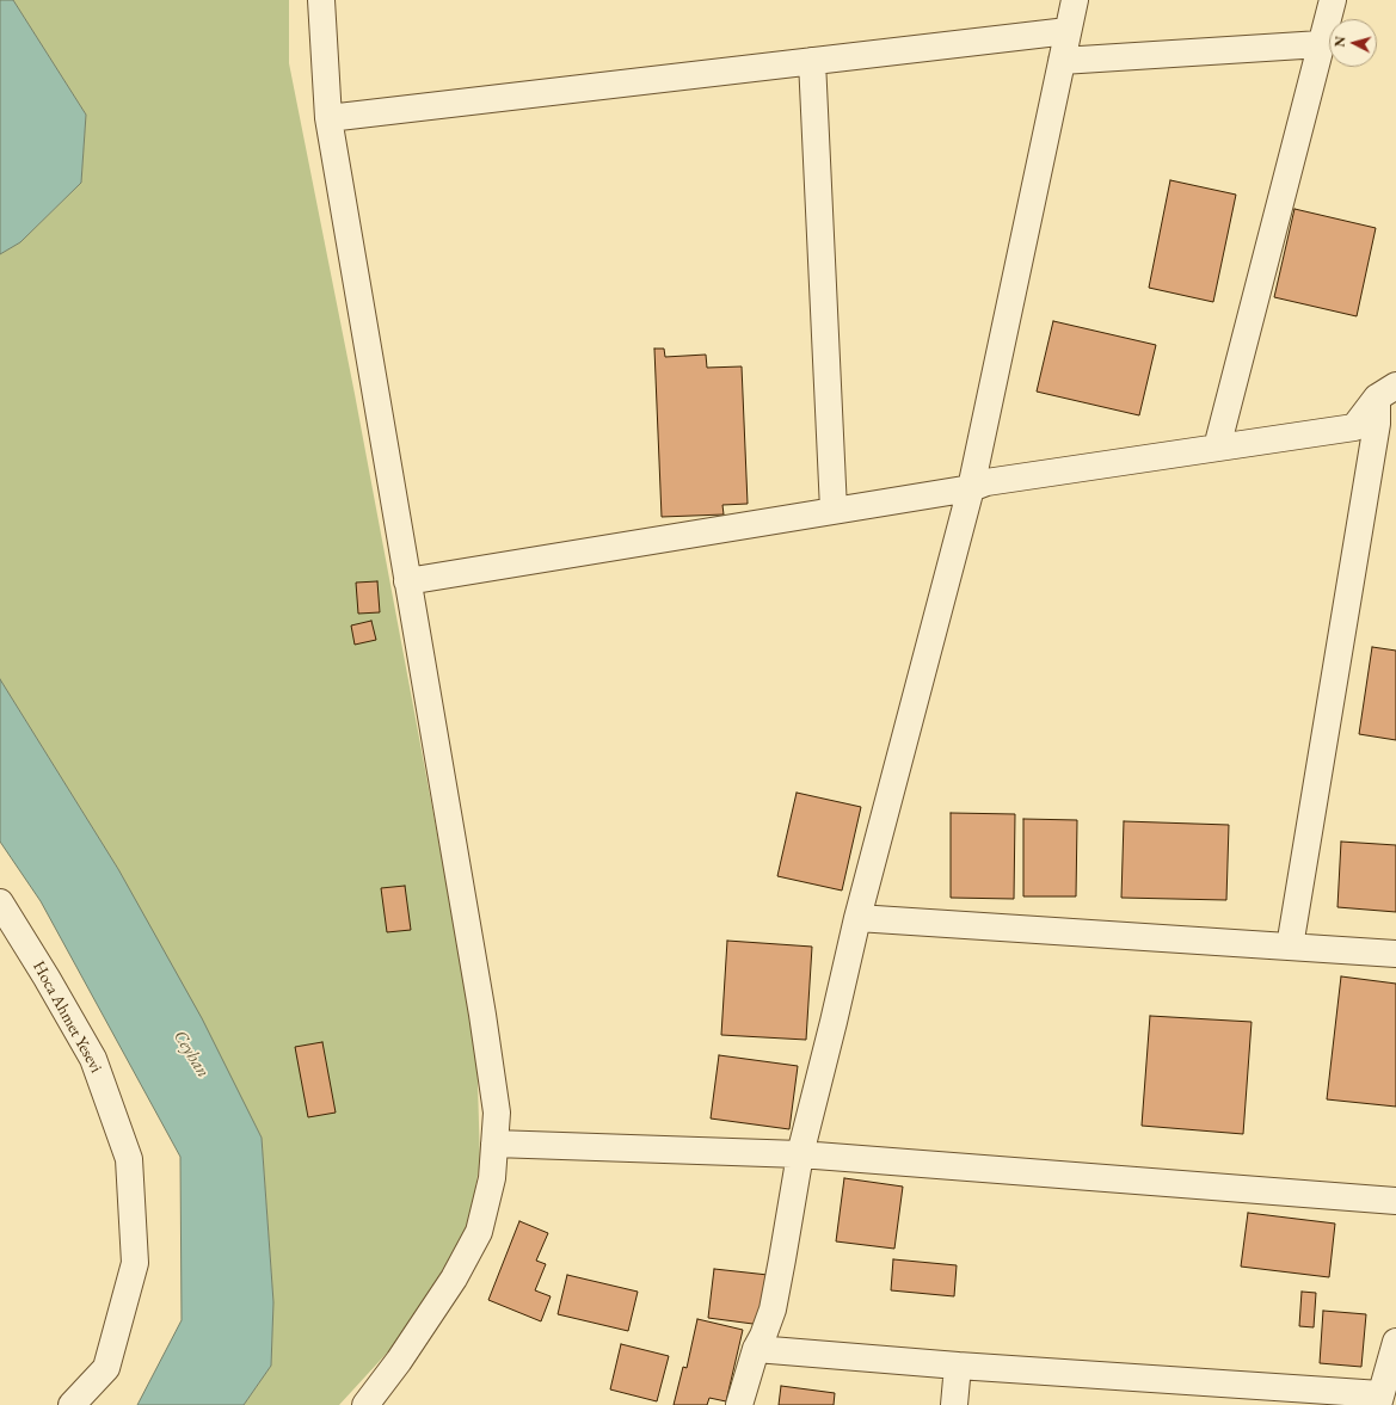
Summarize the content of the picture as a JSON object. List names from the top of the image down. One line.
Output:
{"streets":{"street":["Hoca Ahmet Yesevi"]},"water":["Ceyhan"],"north":"left"}
